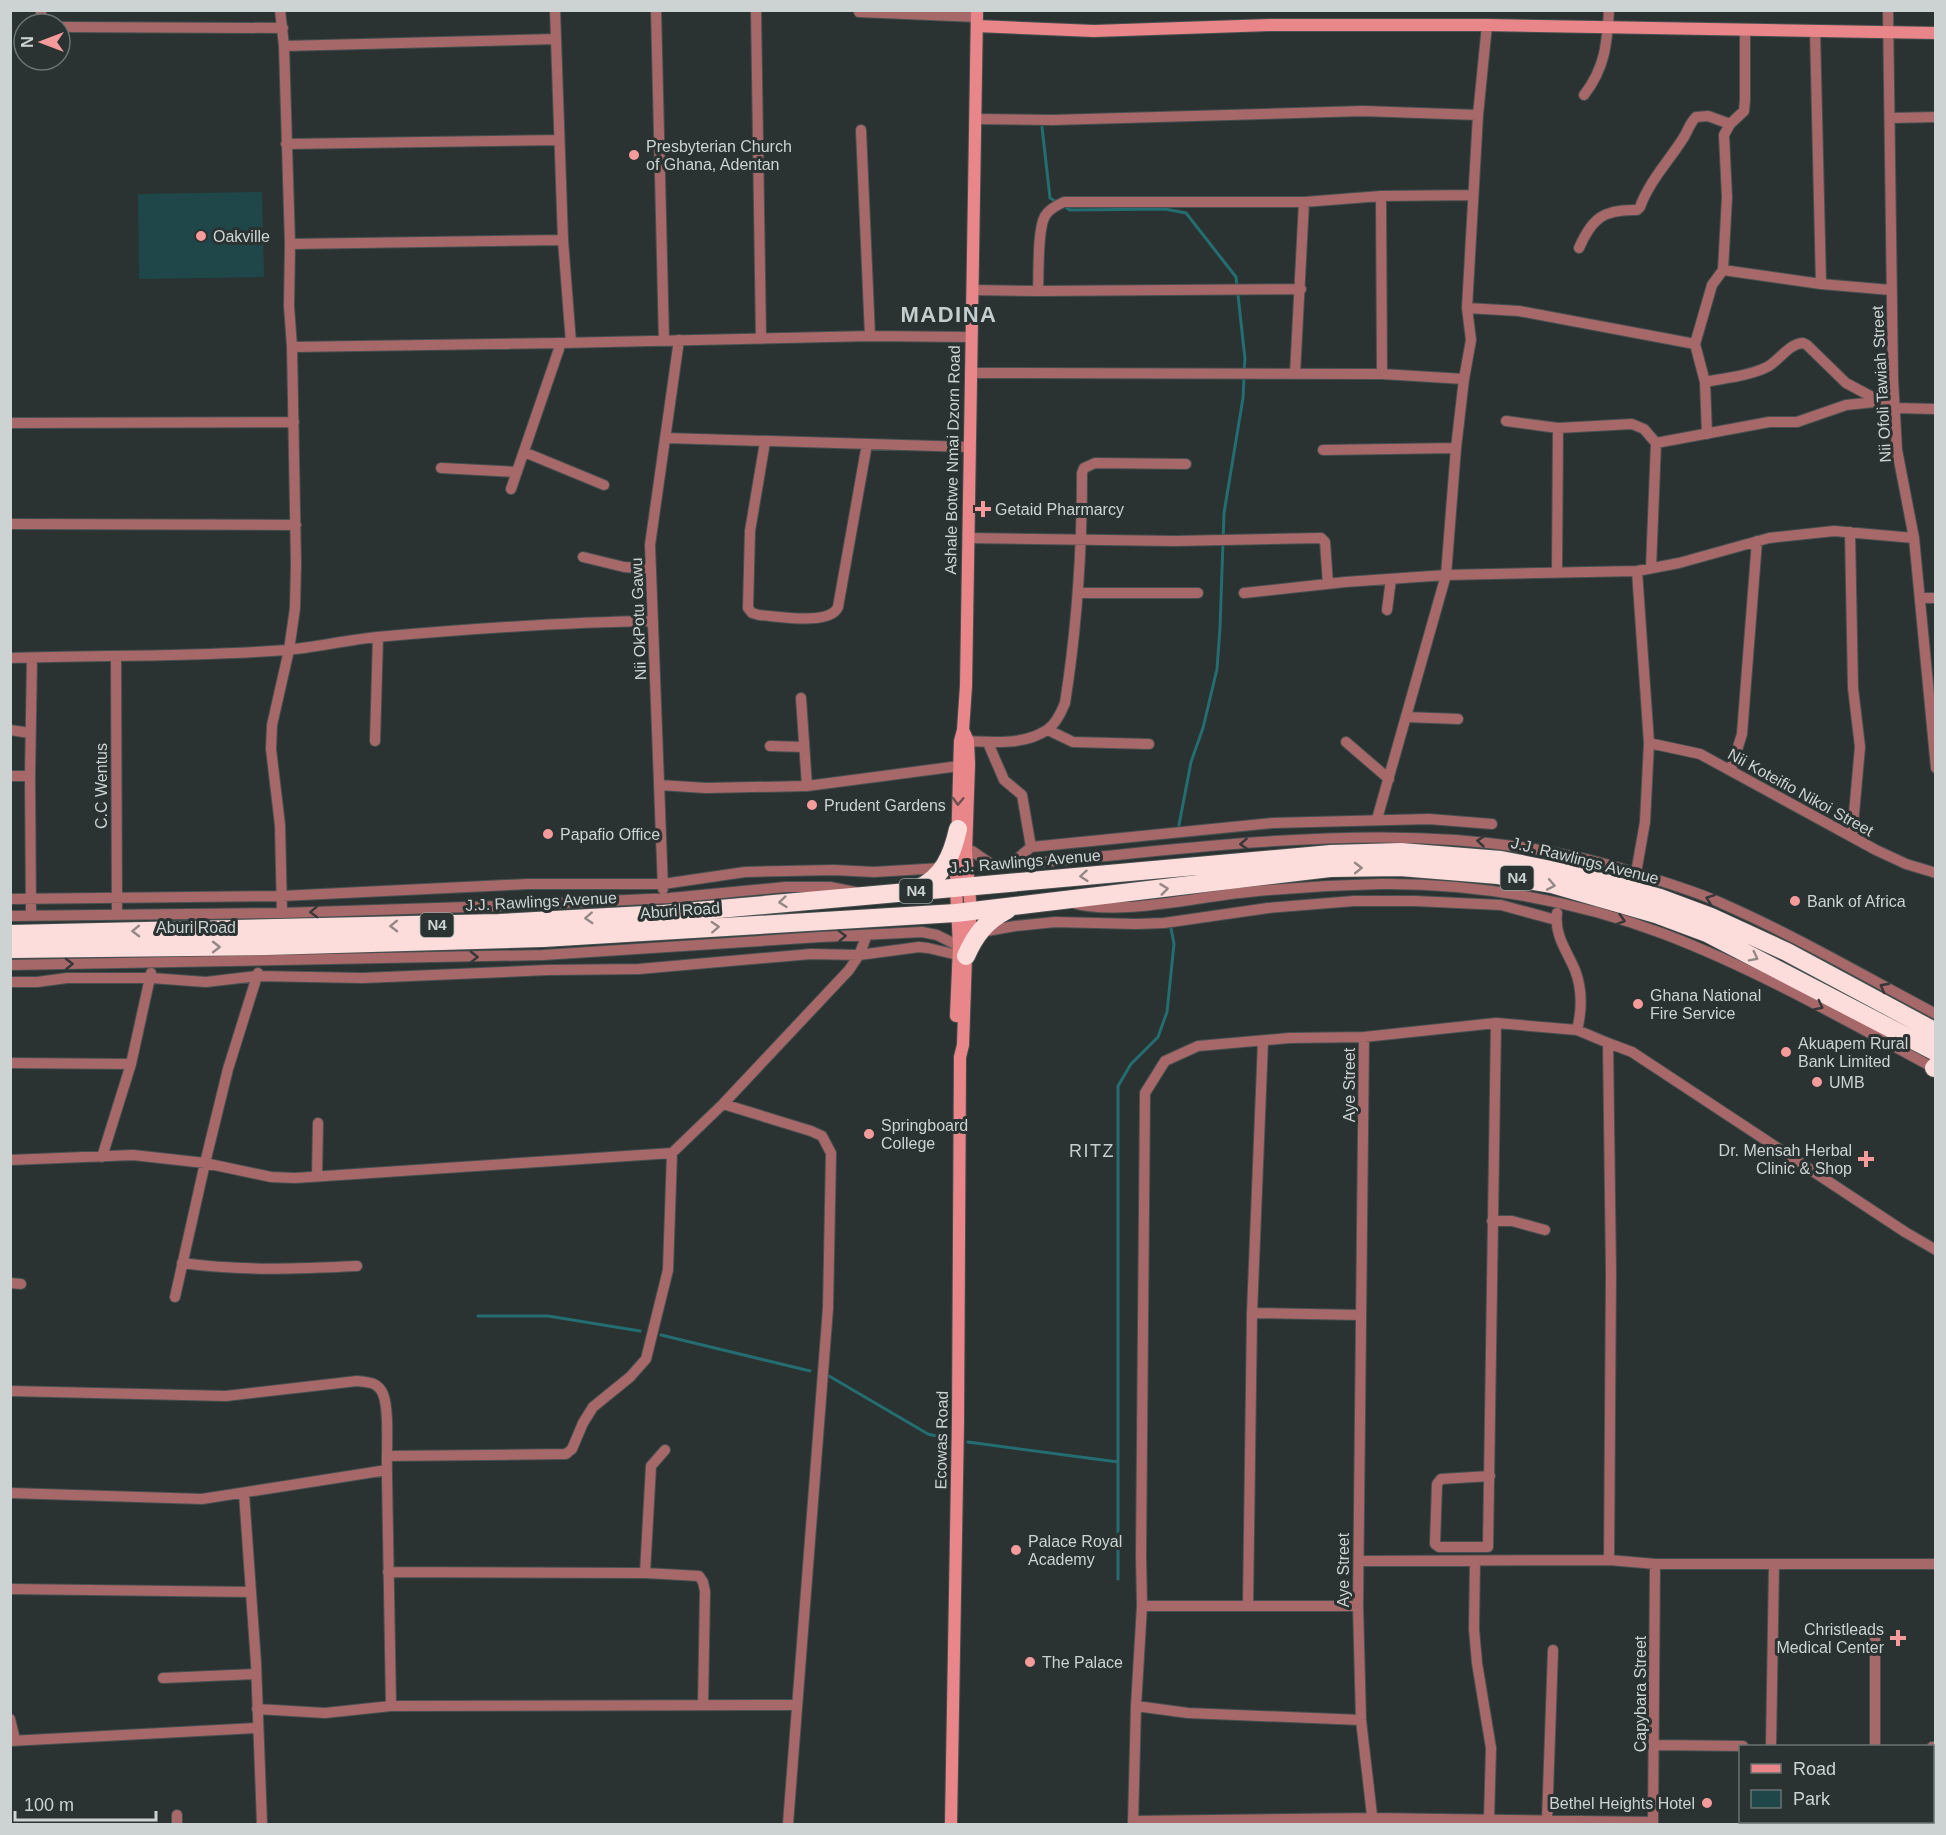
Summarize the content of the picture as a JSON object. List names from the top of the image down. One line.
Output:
{"streets":{"highway":["J.J. Rawlings Avenue","N4","Aburi Road"],"street":["Nii Ofoli Tawiah Street","Ashale Botwe Nmai Dzorn Road","Nii OkPotu Gawu","C.C Wentus","Nii Koteifio Nikoi Street","Aye Street","Ecowas Road","Capybara Street"]},"crossings":[["J.J. Rawlings Avenue","Aburi Road"],["J.J. Rawlings Avenue","Ecowas Road"],["Aburi Road","Ecowas Road"]],"one_way":["Aburi Road"],"districts":["MADINA","RITZ"],"places":{"other":["Presbyterian Church of Ghana, Adentan","Oakville","Prudent Gardens","Papafio Office","Bank of Africa","Ghana National Fire Service","Akuapem Rural Bank Limited","UMB","Springboard College","Palace Royal Academy","The Palace","Bethel Heights Hotel"],"health":["Getaid Pharmarcy","Dr. Mensah Herbal Clinic & Shop","Christleads Medical Center"]},"legend":["Road","Park"],"scale_bar":"100 m","north":"left"}
